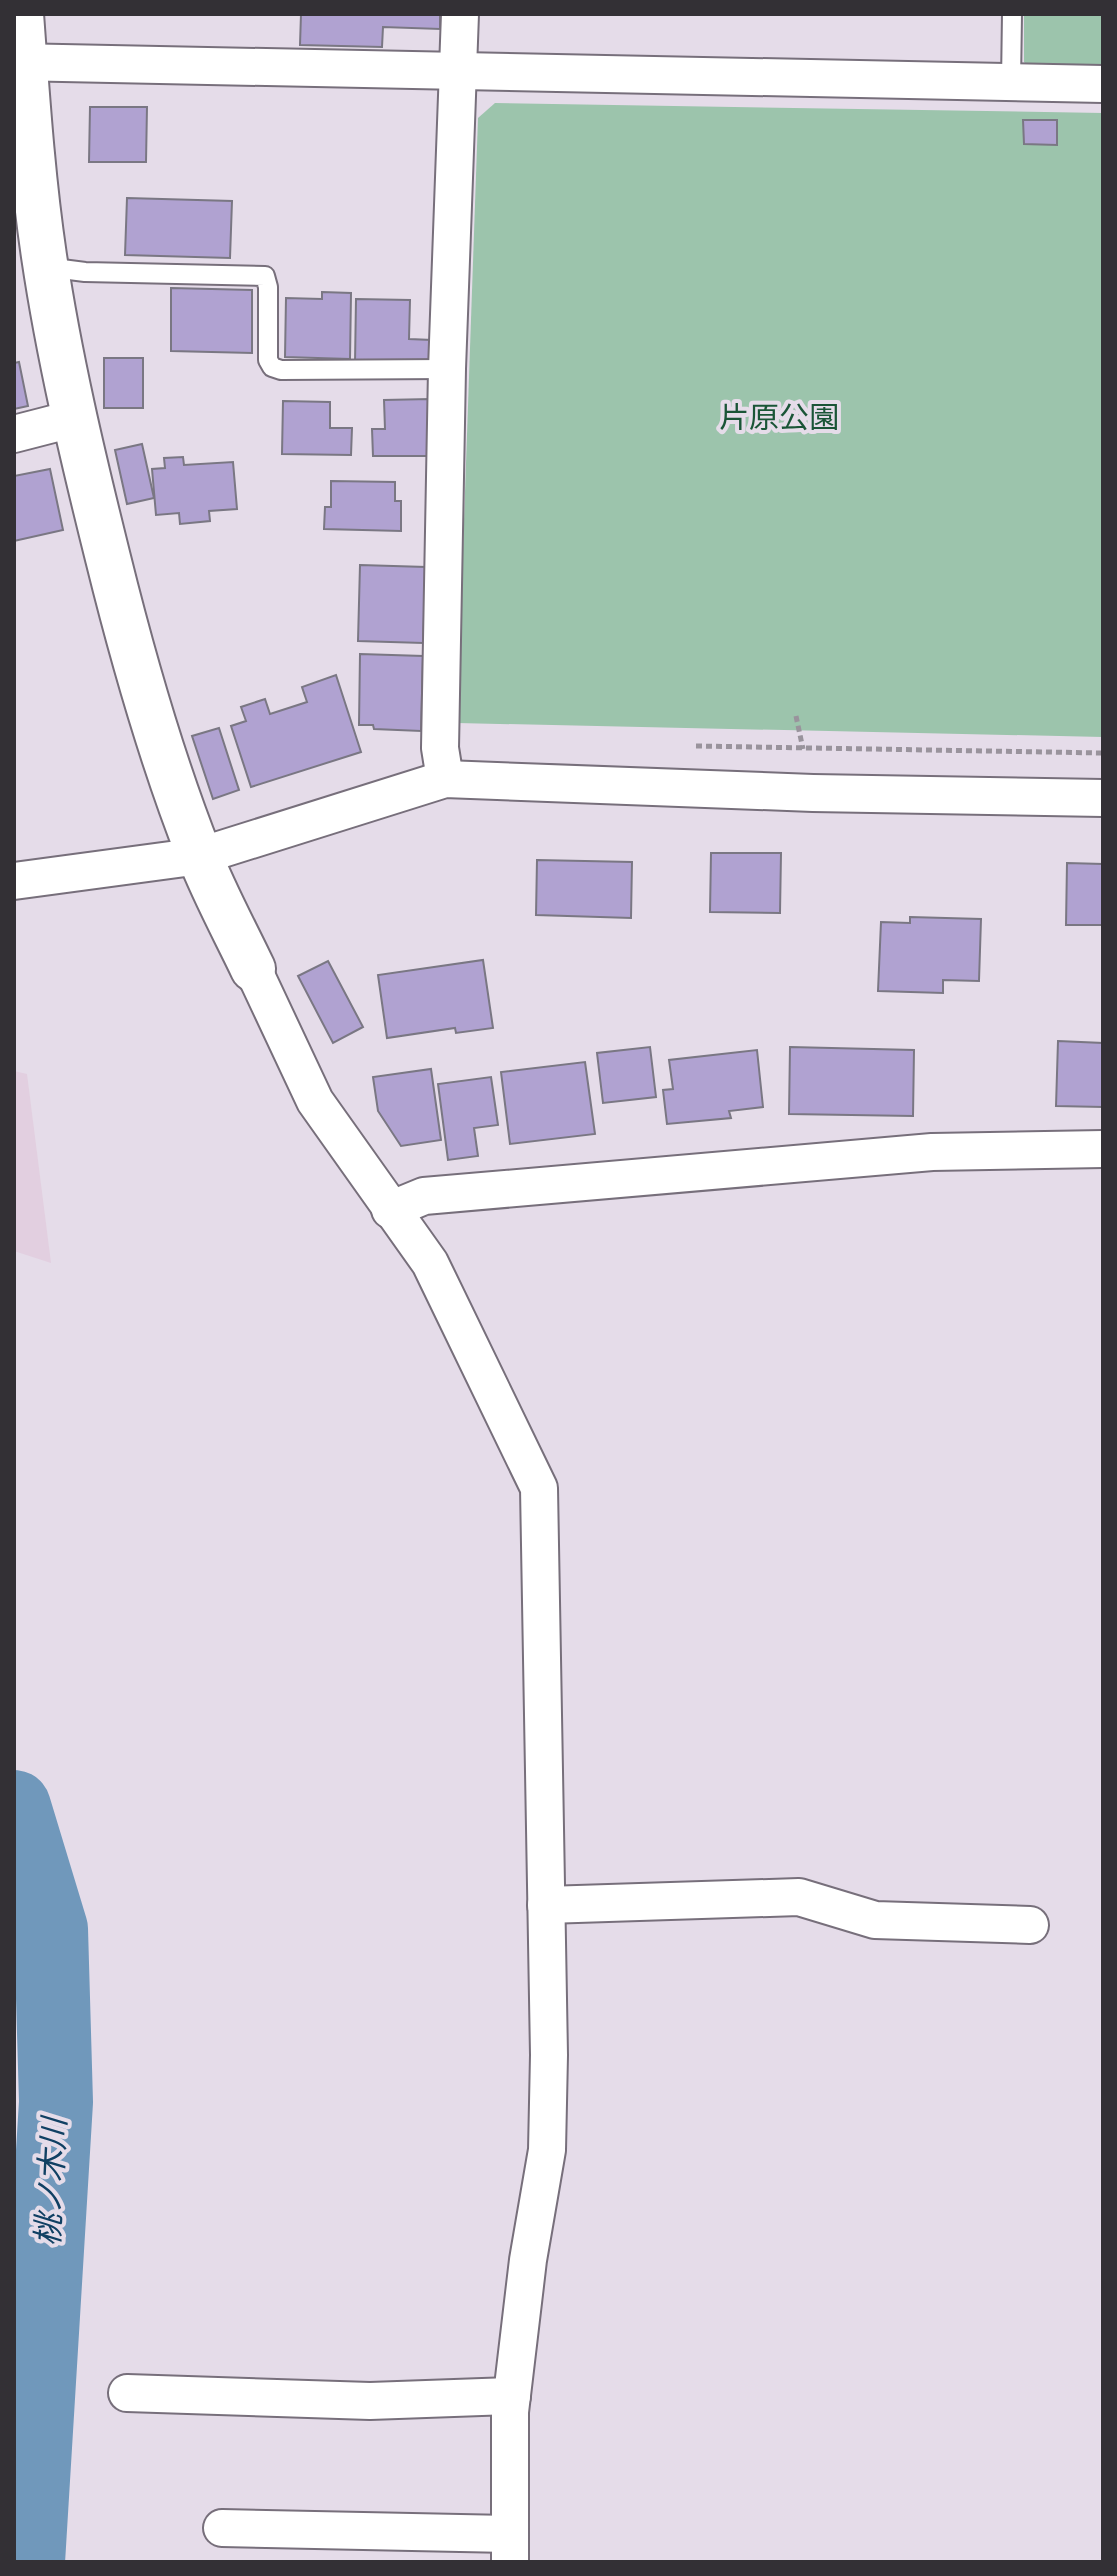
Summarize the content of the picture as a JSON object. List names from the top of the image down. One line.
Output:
{"water":["桃ノ木川"],"parks":["片原公園"]}
